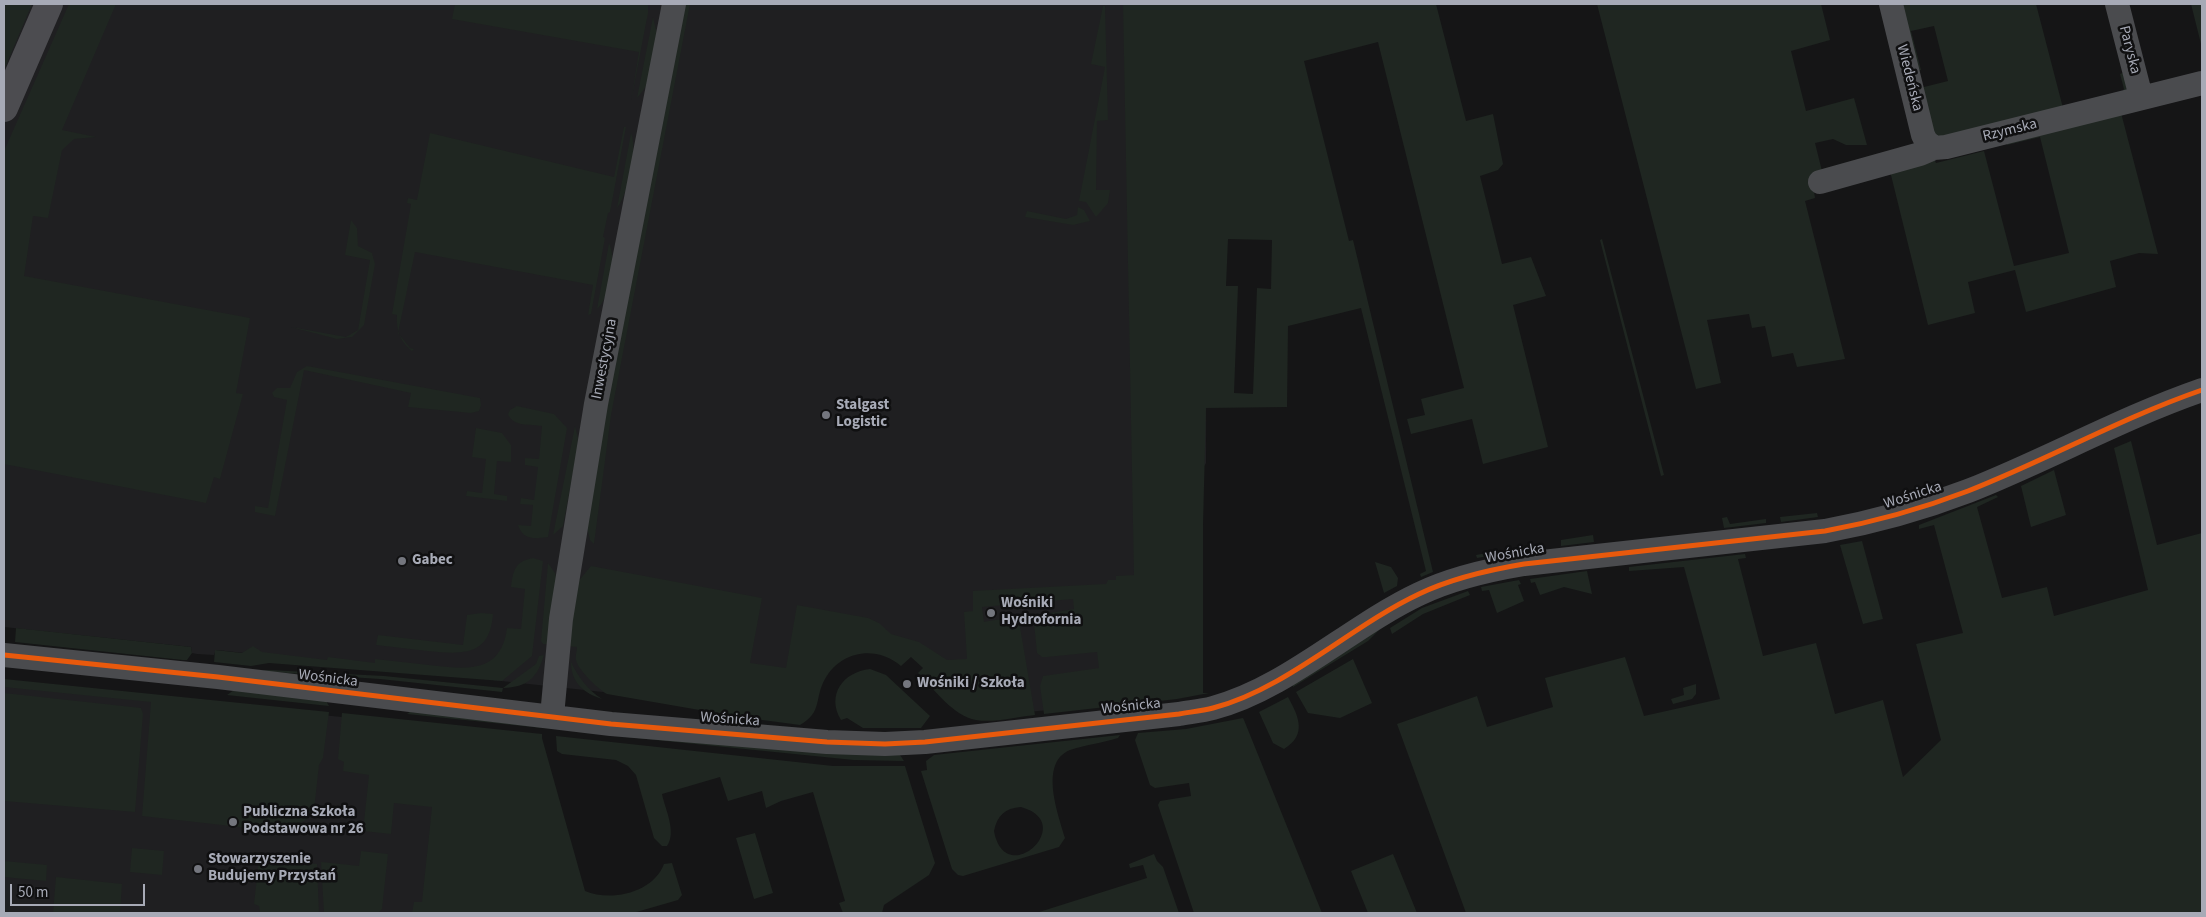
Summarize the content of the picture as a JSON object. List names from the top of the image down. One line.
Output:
{"streets":{"street":["Paryska","Wiedeńska","Rzymska","Inwestycyjna","Wośnicka"]},"crossings":[["Paryska","Rzymska"],["Wiedeńska","Rzymska"],["Inwestycyjna","Wośnicka"]],"places":["Stalgast Logistic","Gabec","Wośniki Hydrofornia","Wośniki / Szkoła","Publiczna Szkoła Podstawowa nr 26","Stowarzyszenie Budujemy Przystań"],"scale_bar":"50 m"}
